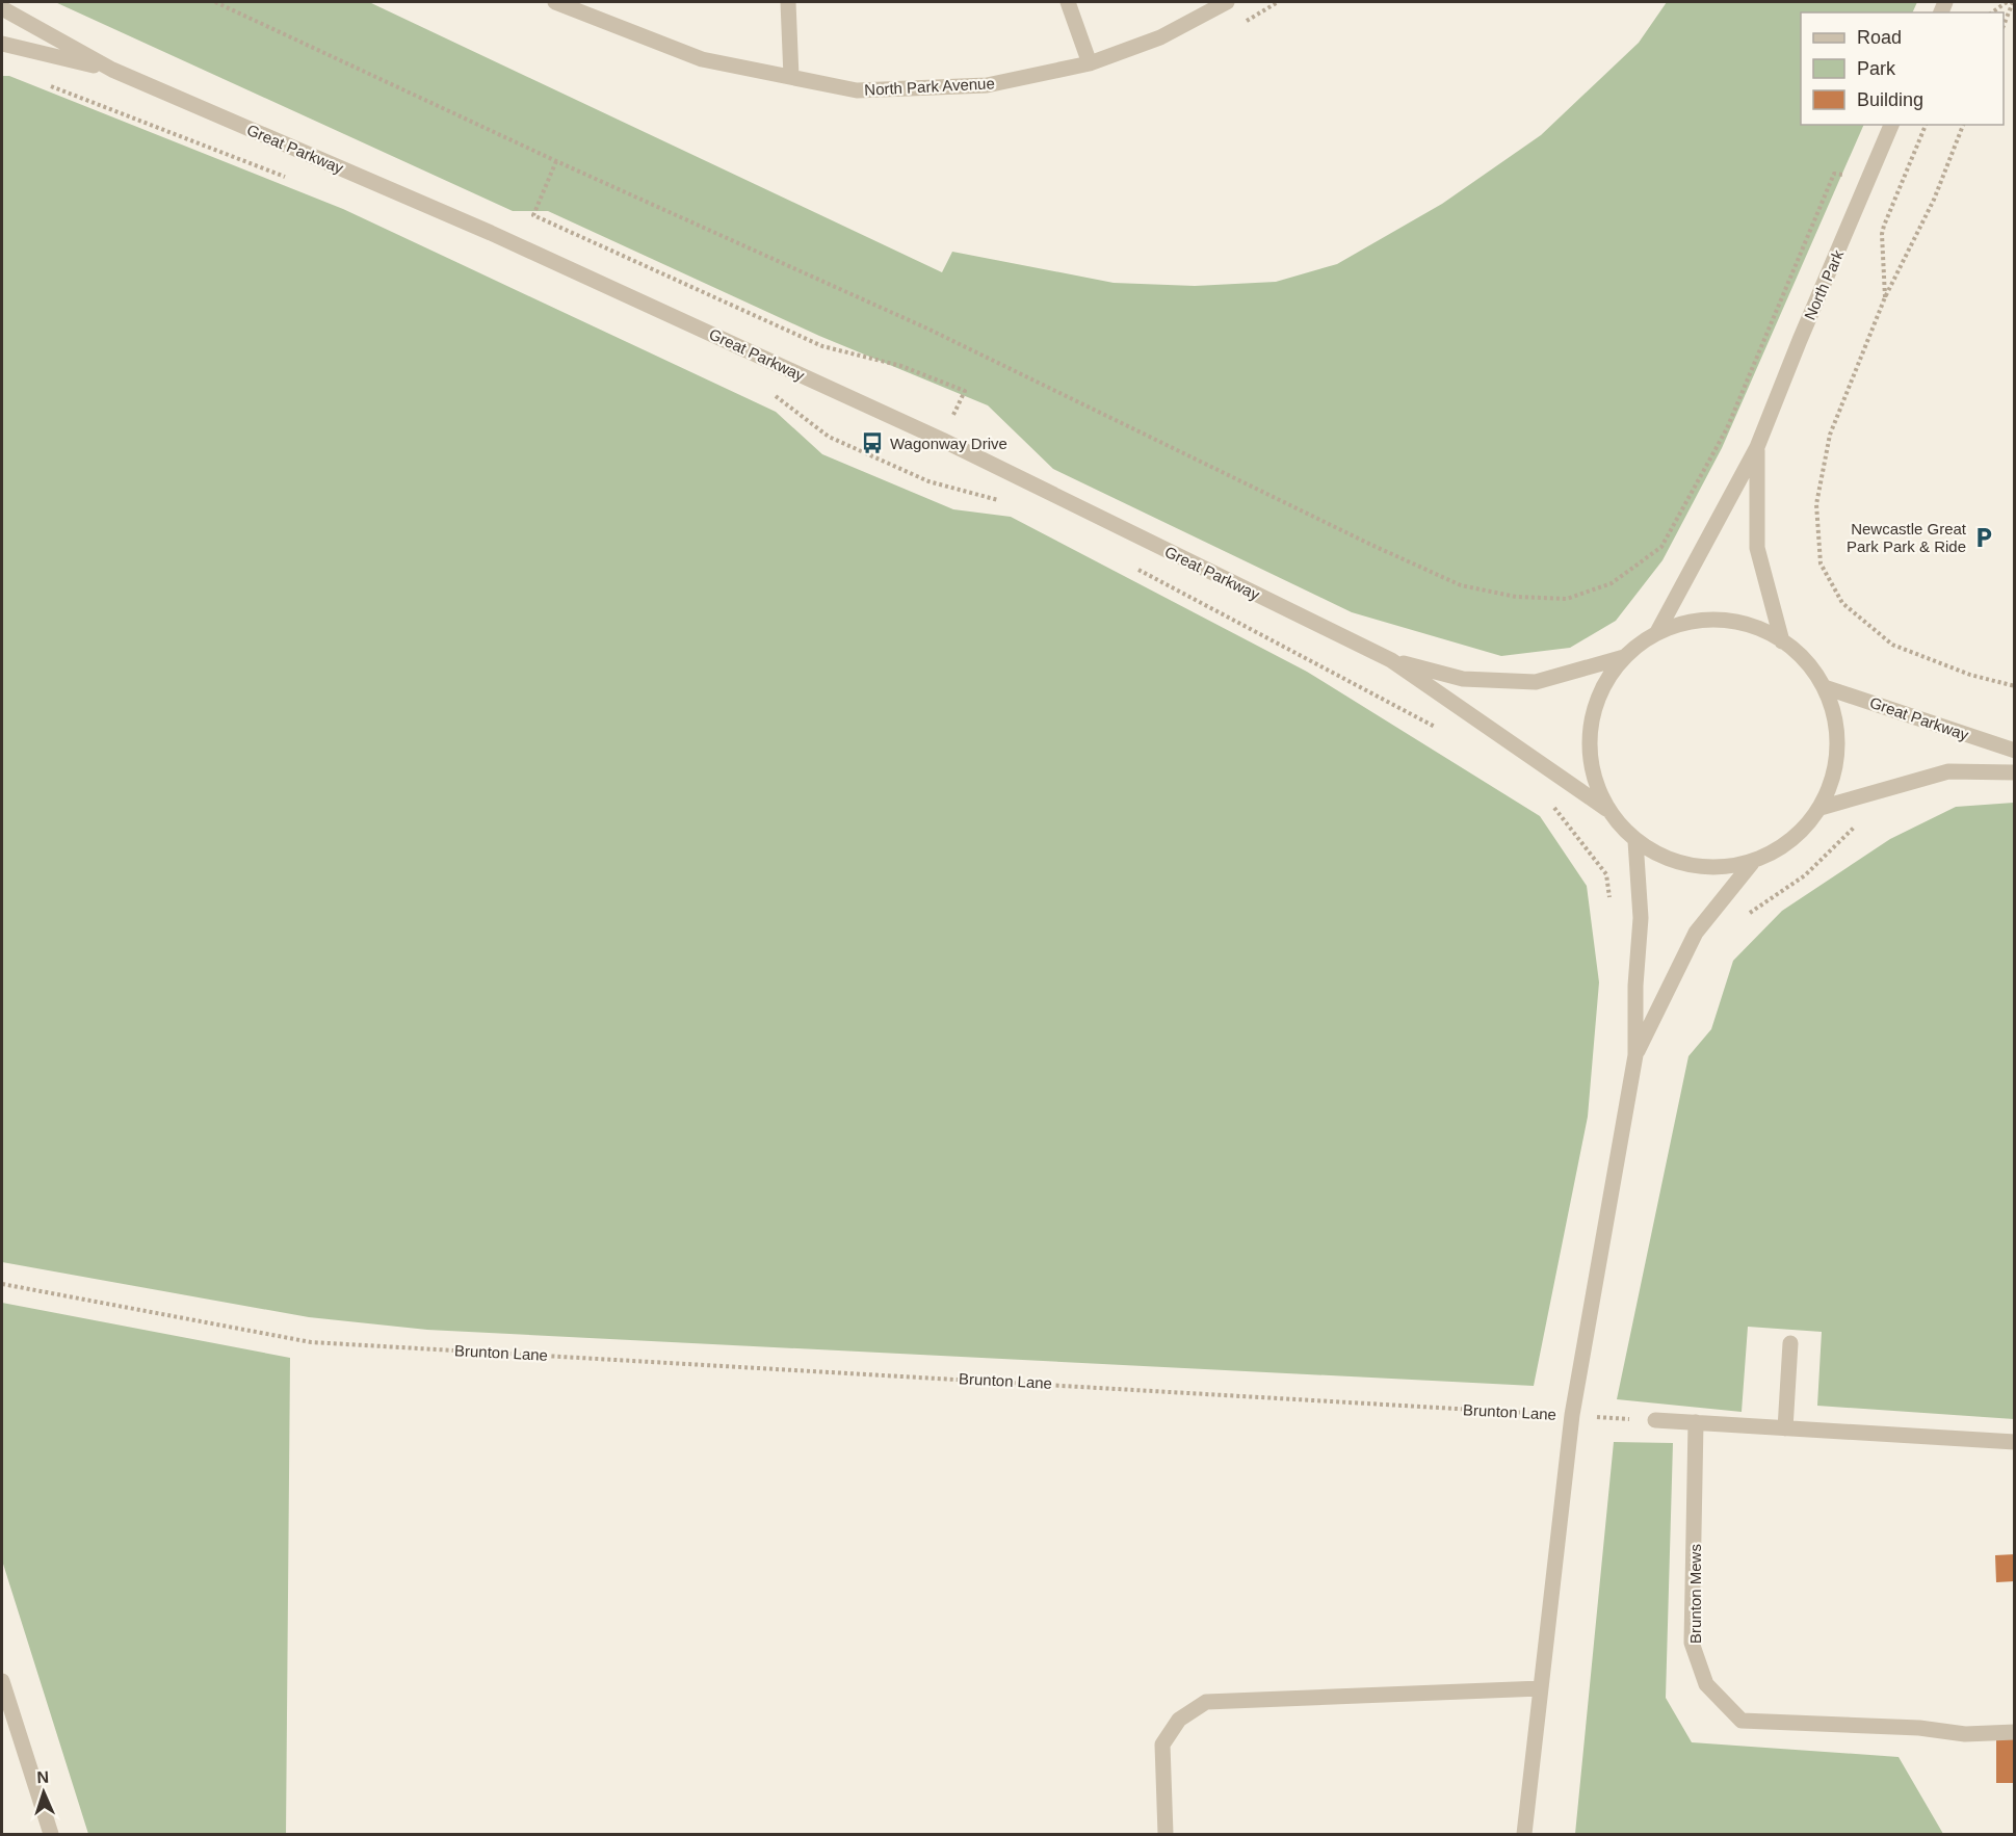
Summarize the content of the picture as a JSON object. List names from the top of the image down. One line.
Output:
{"streets":{"street":["North Park Avenue","Great Parkway","North Park","Brunton Mews"],"path":["Brunton Lane"]},"crossings":[["Great Parkway","North Park"]],"places":{"bus stop":["Wagonway Drive"],"parking":["Newcastle Great Park Park & Ride"]},"legend":["Road","Park","Building"],"north":"top"}
